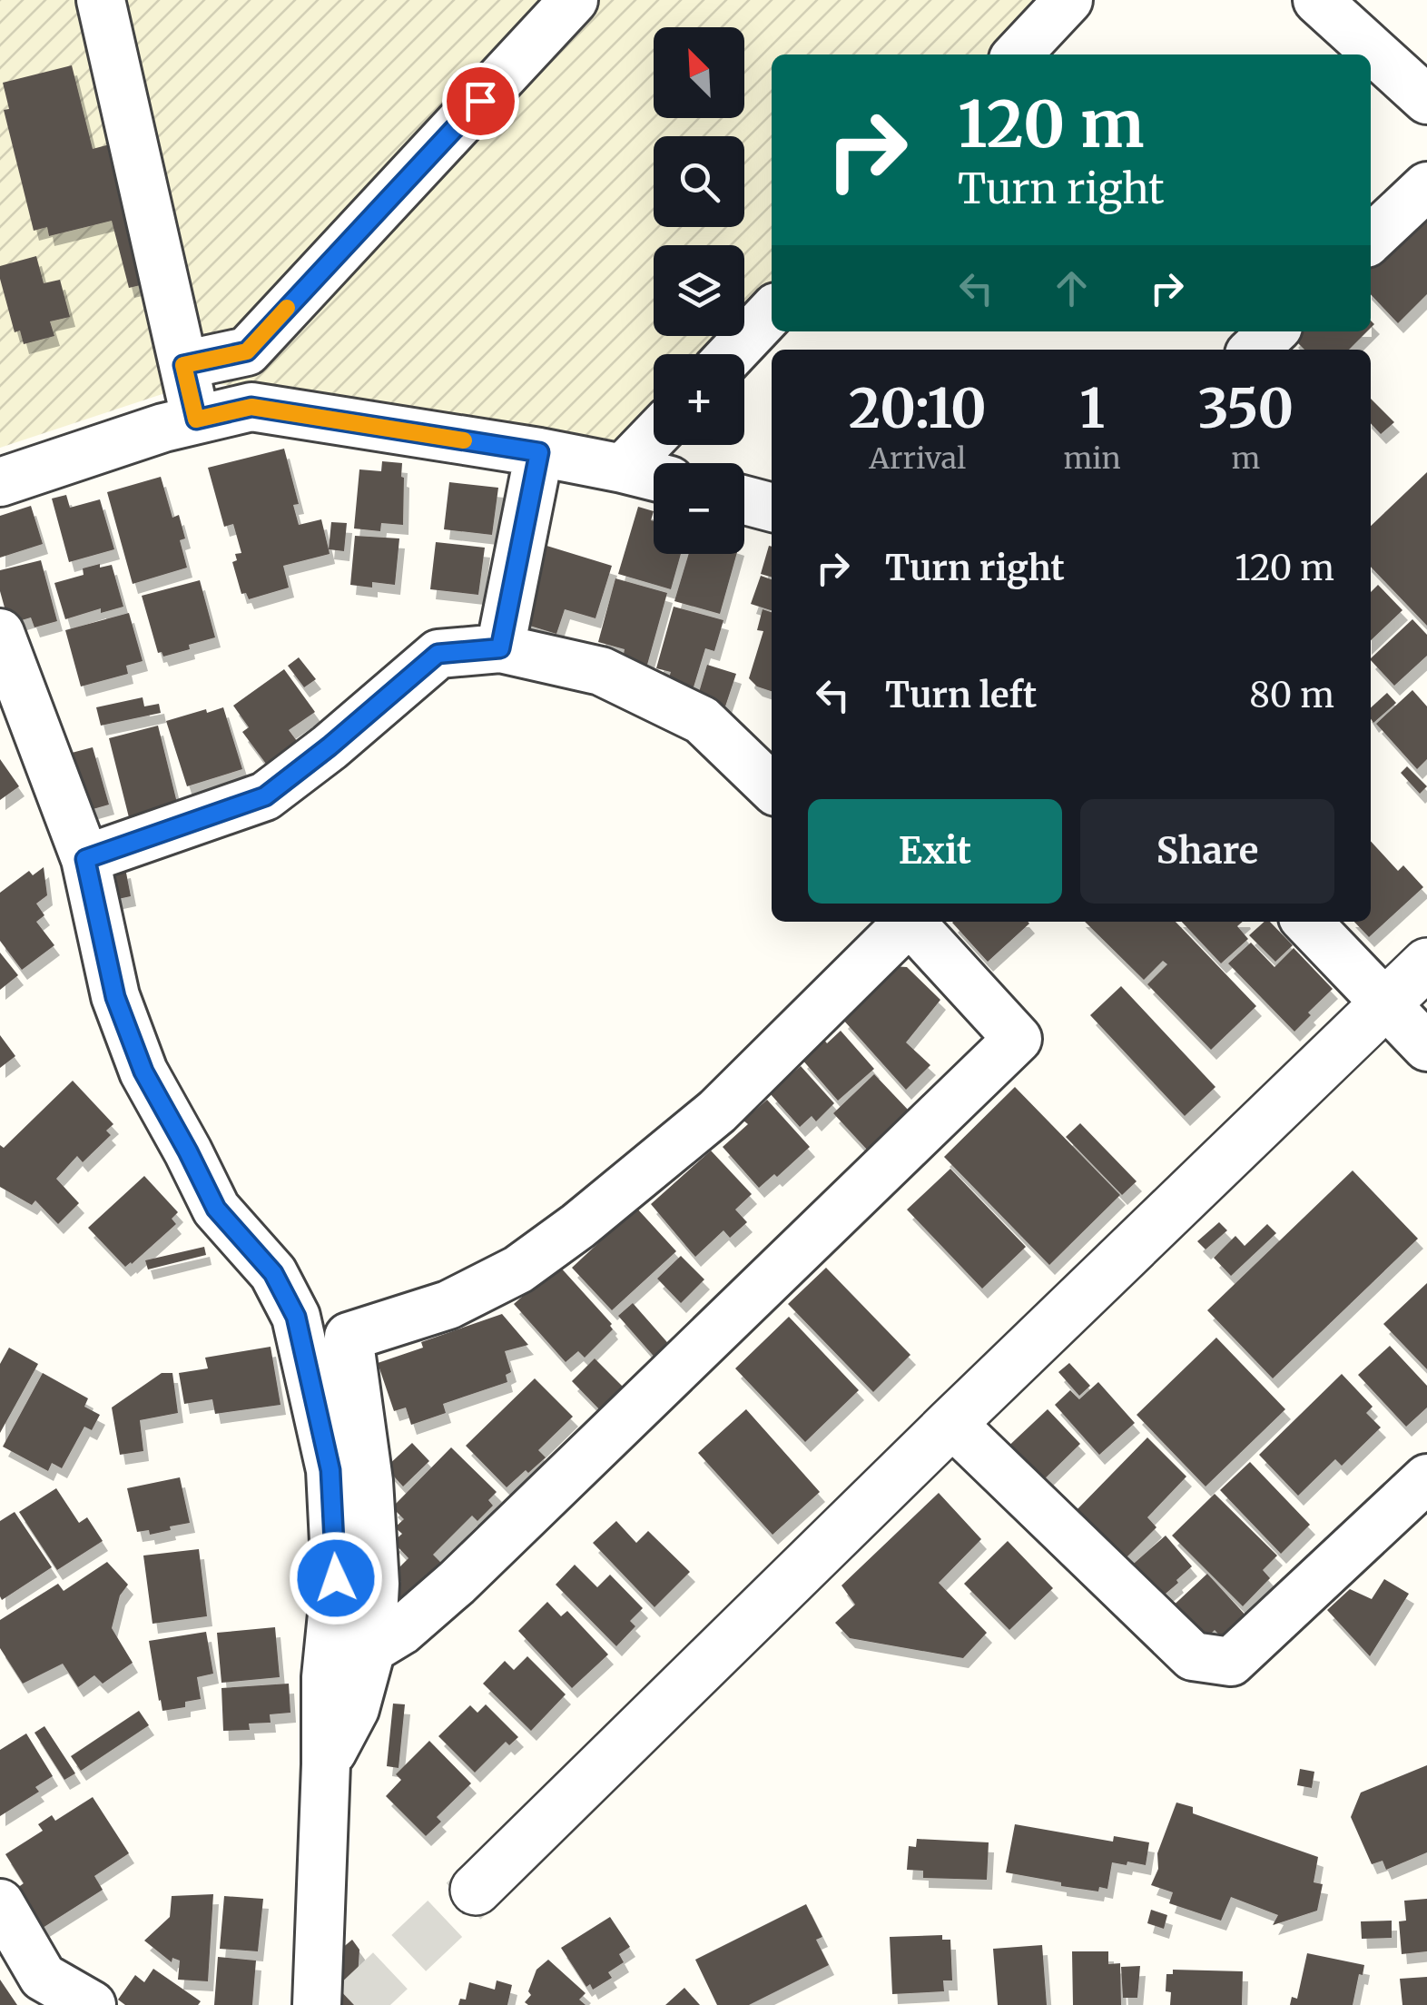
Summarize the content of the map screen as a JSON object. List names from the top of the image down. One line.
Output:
{"north":"top left","page":{"map_buttons":["+","−"],"turn":["120 m","Turn right"],"eta":["20:10","Arrival","1","min","350","m"],"list":[{"name":"Turn right","value":"120 m"},{"name":"Turn left","value":"80 m"}],"buttons":["Exit","Share"]}}
